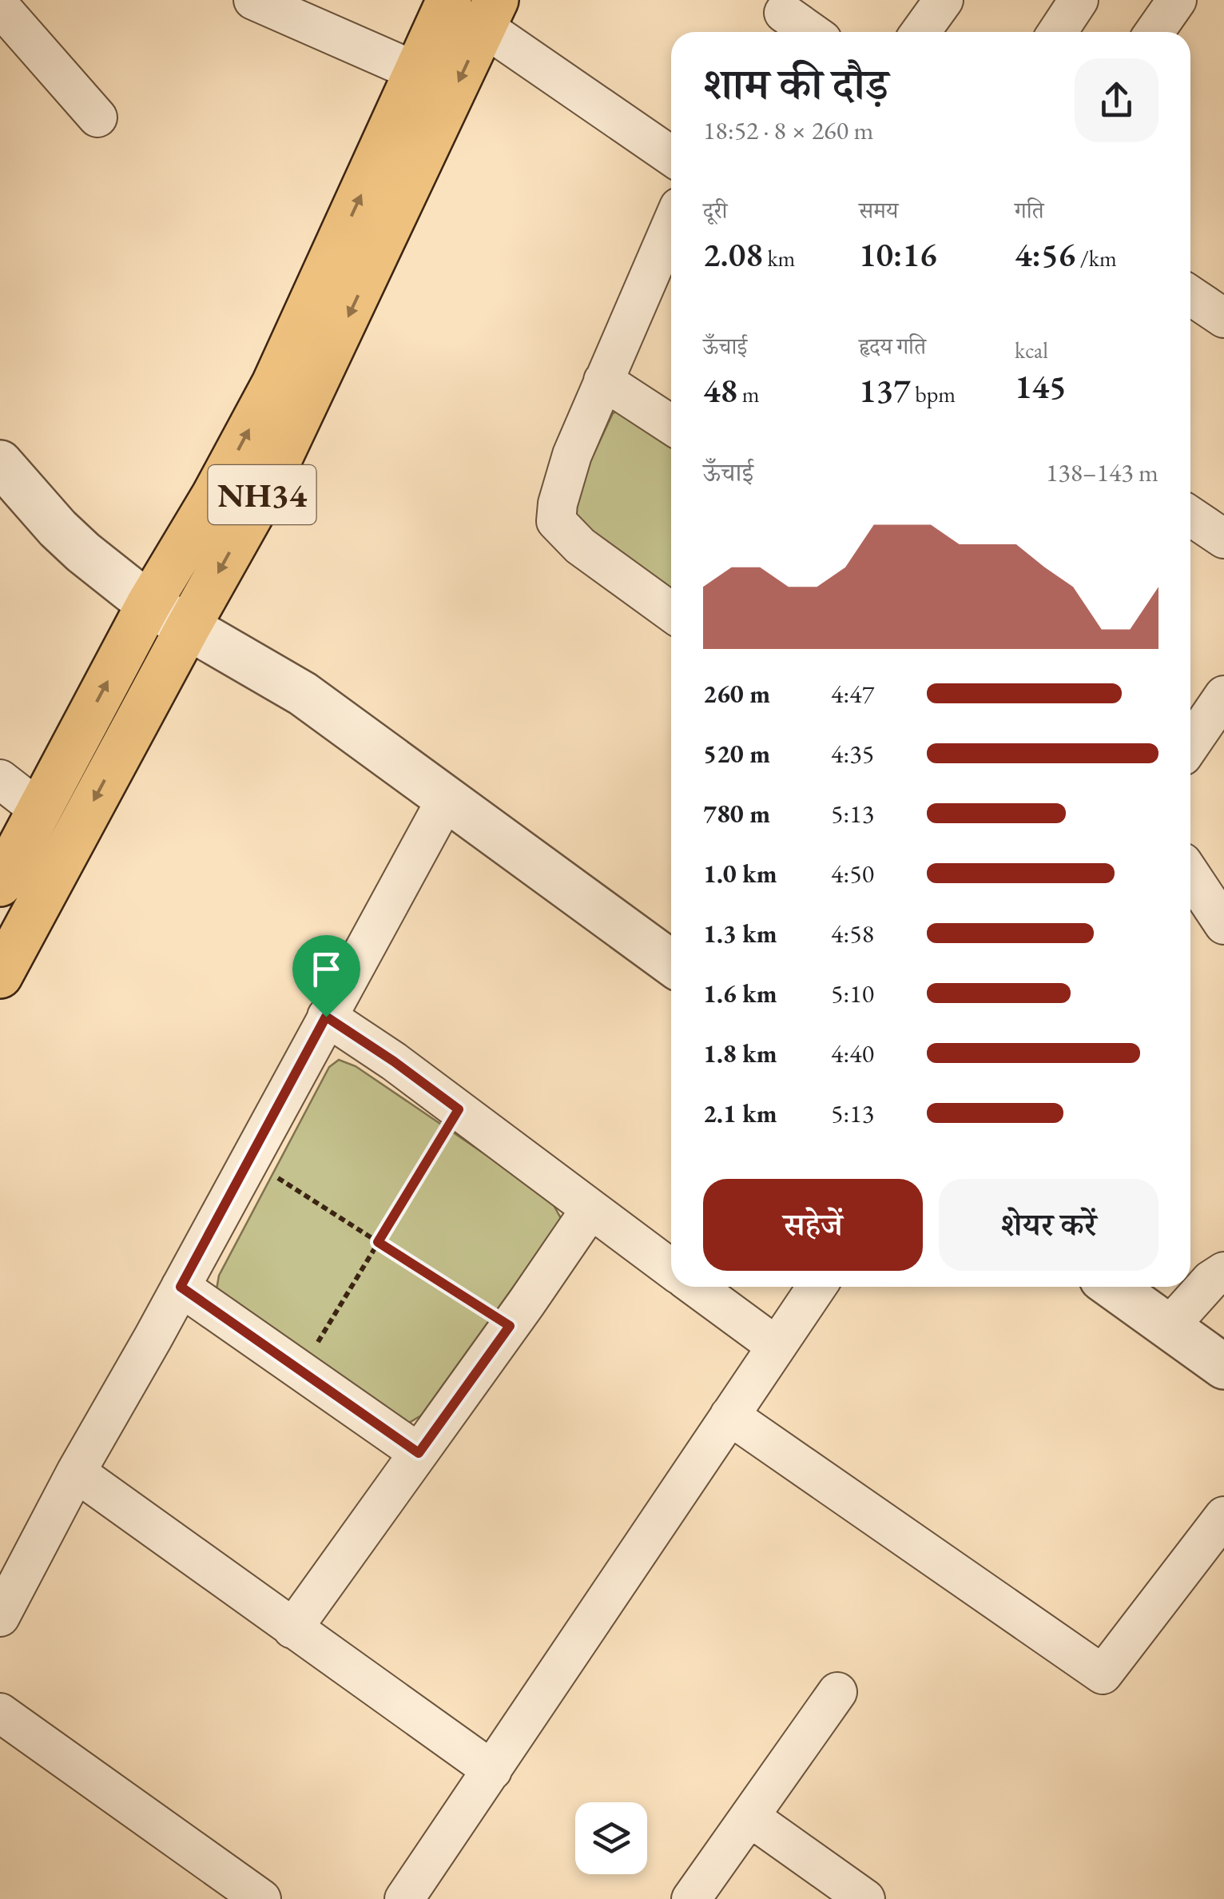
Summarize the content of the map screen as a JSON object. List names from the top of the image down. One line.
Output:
{"streets":{"highway":["NH34"]},"page":{"heading":["शाम की दौड़","18:52 · 8 × 260 m"],"stats":[["दूरी","2.08 km"],["समय","10:16"],["गति","4:56 /km"],["ऊँचाई","48 m"],["हृदय गति","137 bpm"],["kcal","145"]],"chart":["ऊँचाई","138–143 m"],"list":[{"name":"260 m","note":"4:47"},{"name":"520 m","note":"4:35"},{"name":"780 m","note":"5:13"},{"name":"1.0 km","note":"4:50"},{"name":"1.3 km","note":"4:58"},{"name":"1.6 km","note":"5:10"},{"name":"1.8 km","note":"4:40"},{"name":"2.1 km","note":"5:13"}],"buttons":["सहेजें","शेयर करें"]}}
